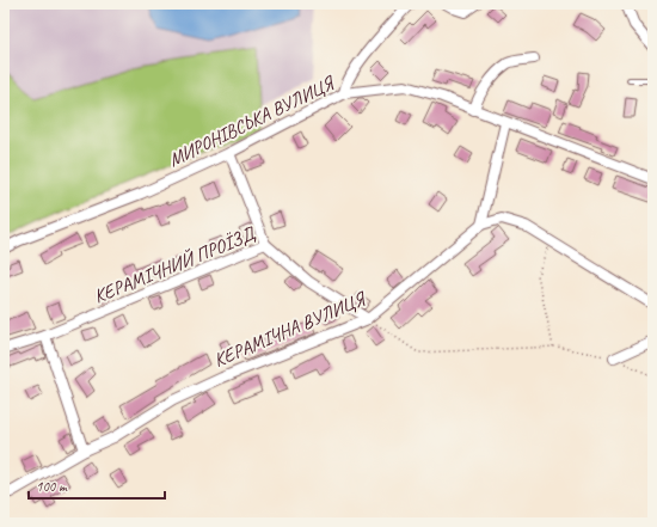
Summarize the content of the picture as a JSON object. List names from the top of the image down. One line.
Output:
{"streets":{"street":["МИРОНІВСЬКА ВУЛИЦЯ","КЕРАМІЧНИЙ ПРОЇЗД","КЕРАМІЧНА ВУЛИЦЯ"]},"crossings":[["КЕРАМІЧНИЙ ПРОЇЗД","КЕРАМІЧНА ВУЛИЦЯ"]],"scale_bar":"100 m"}
